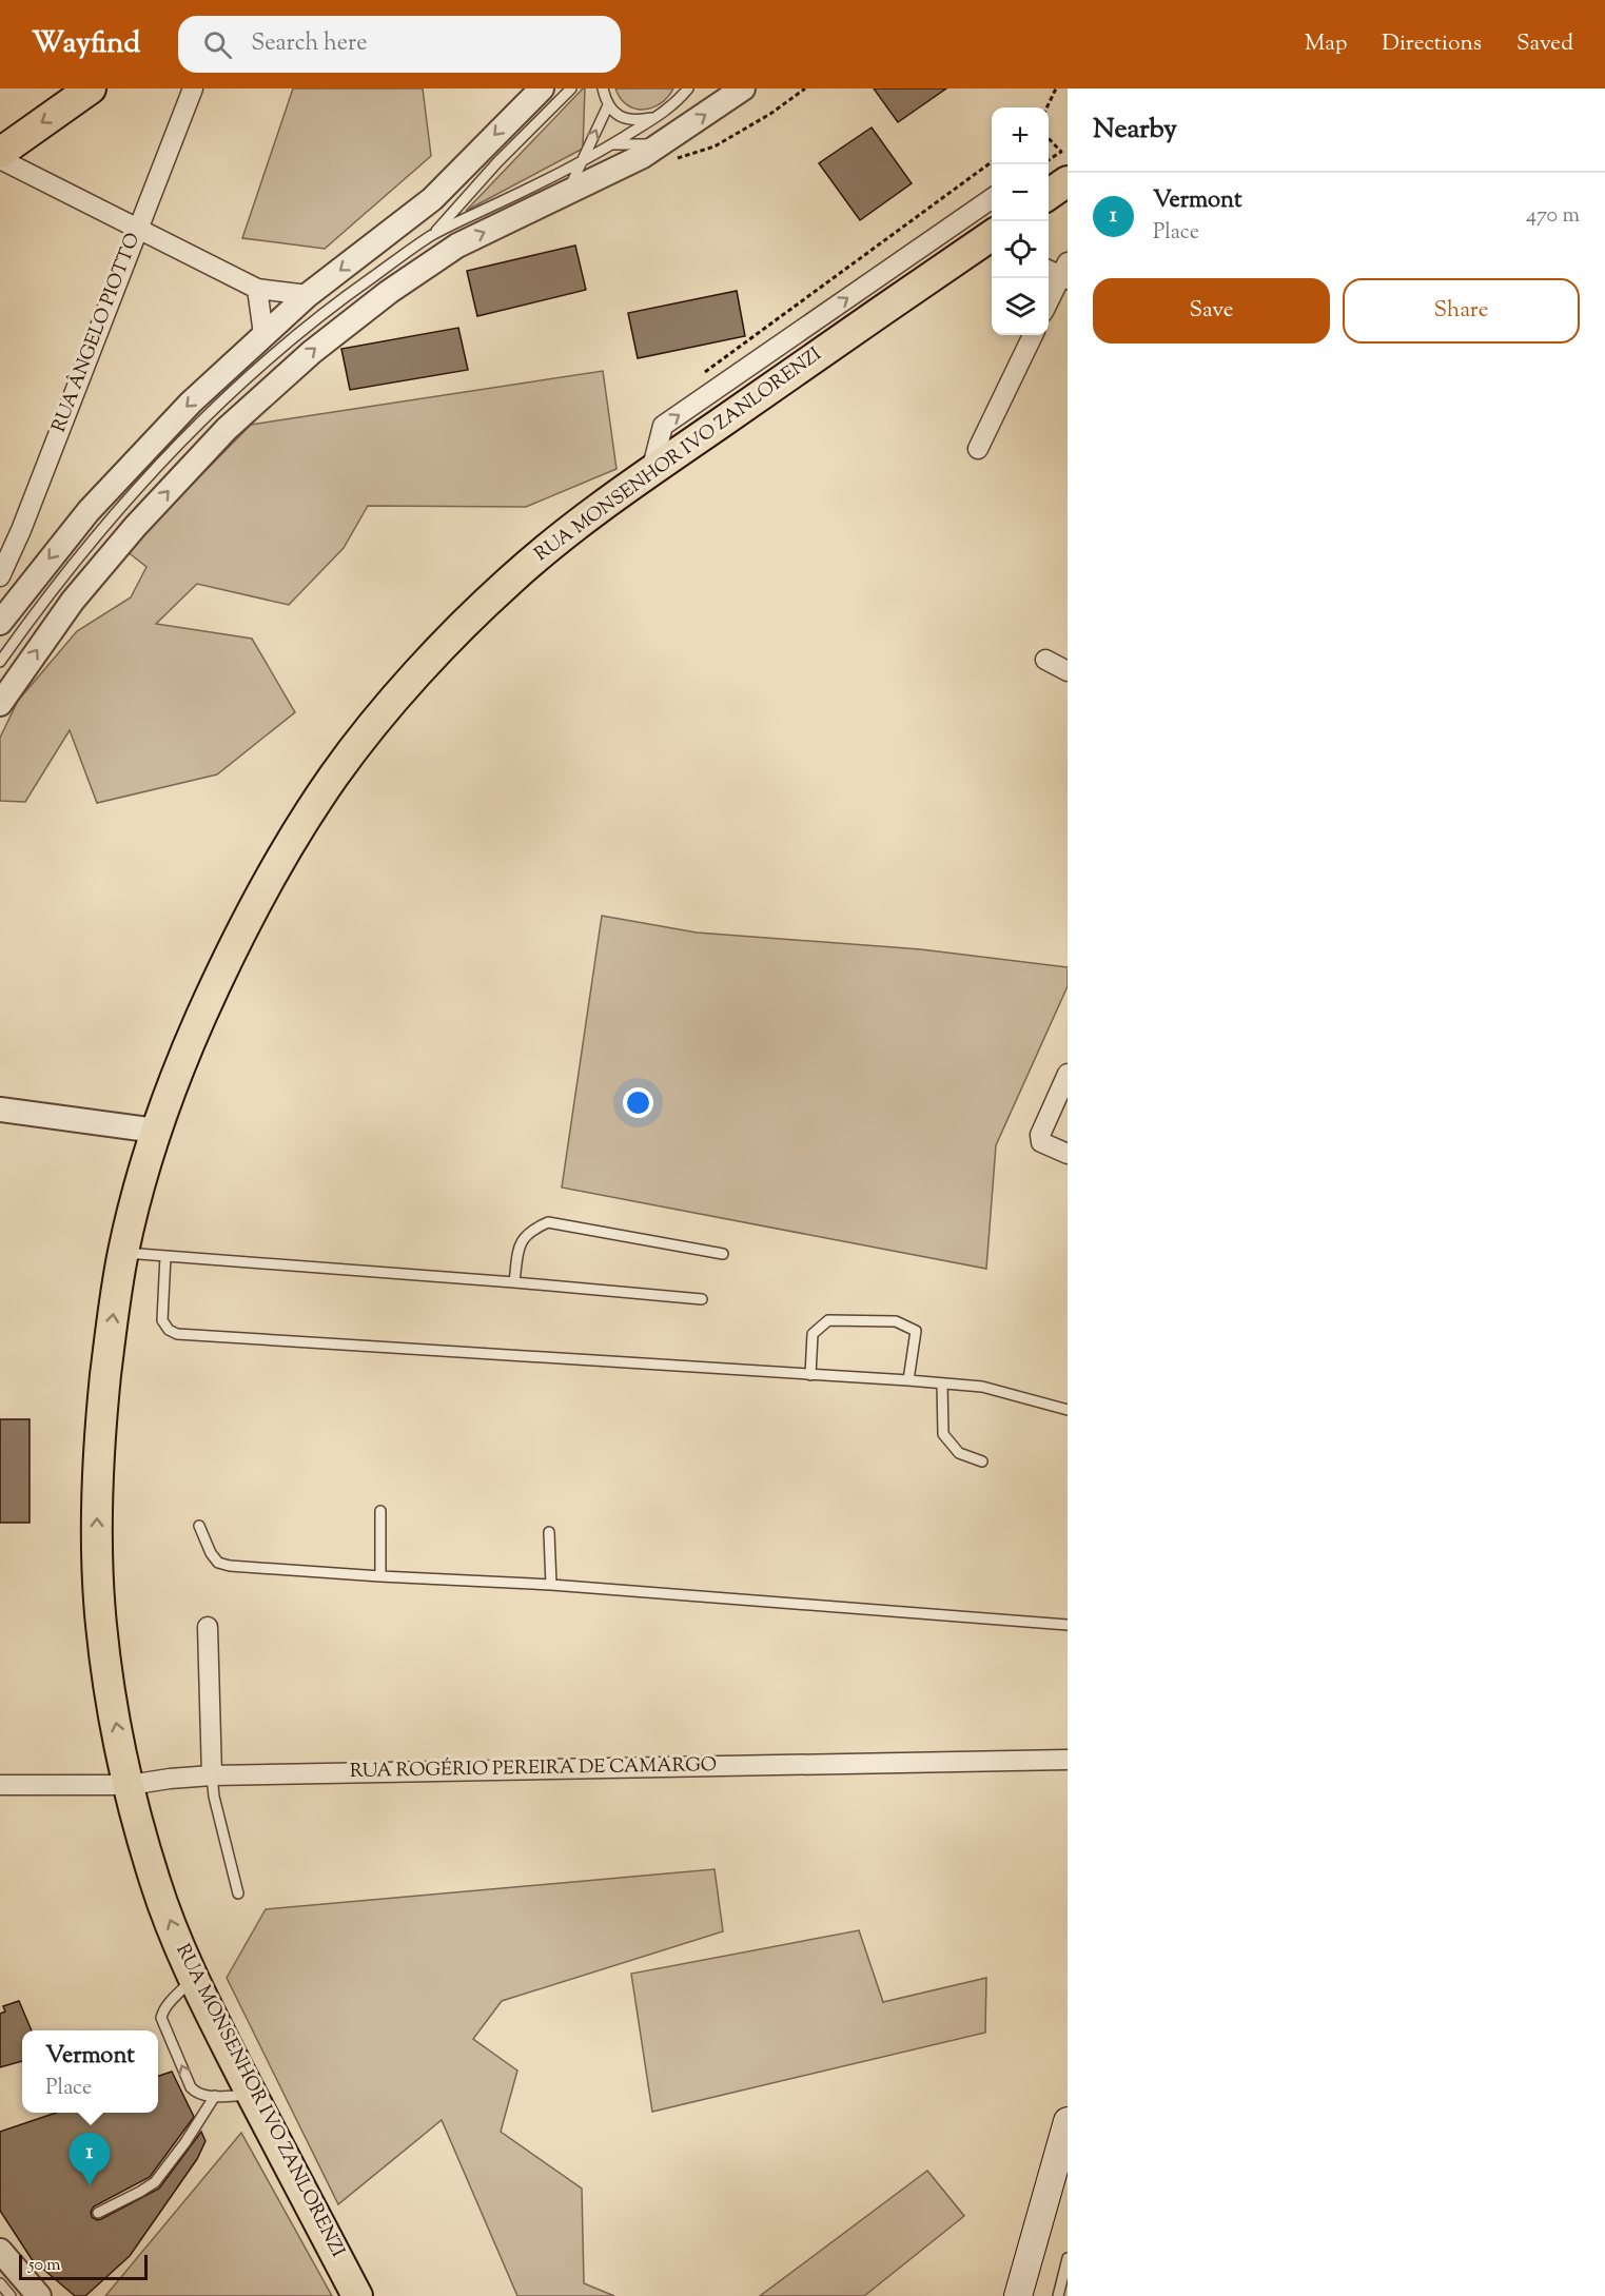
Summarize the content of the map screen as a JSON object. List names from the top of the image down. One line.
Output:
{"streets":{"main road":["RUA MONSENHOR IVO ZANLORENZI"],"street":["RUA ÂNGELO PIOTTO","RUA ROGÉRIO PEREIRA DE CAMARGO"]},"crossings":[["RUA MONSENHOR IVO ZANLORENZI","RUA ROGÉRIO PEREIRA DE CAMARGO"]],"scale_bar":"50 m","page":{"header":"Wayfind","search":"Search here","nav":["Map","Directions","Saved"],"heading":"Nearby","map_buttons":["+","−"],"list":[{"mark":"1","name":"Vermont","note":"Place","value":"470 m"}],"buttons":["Save","Share"],"popup":["Vermont","Place"],"pins":"1","scale":"50 m"}}
